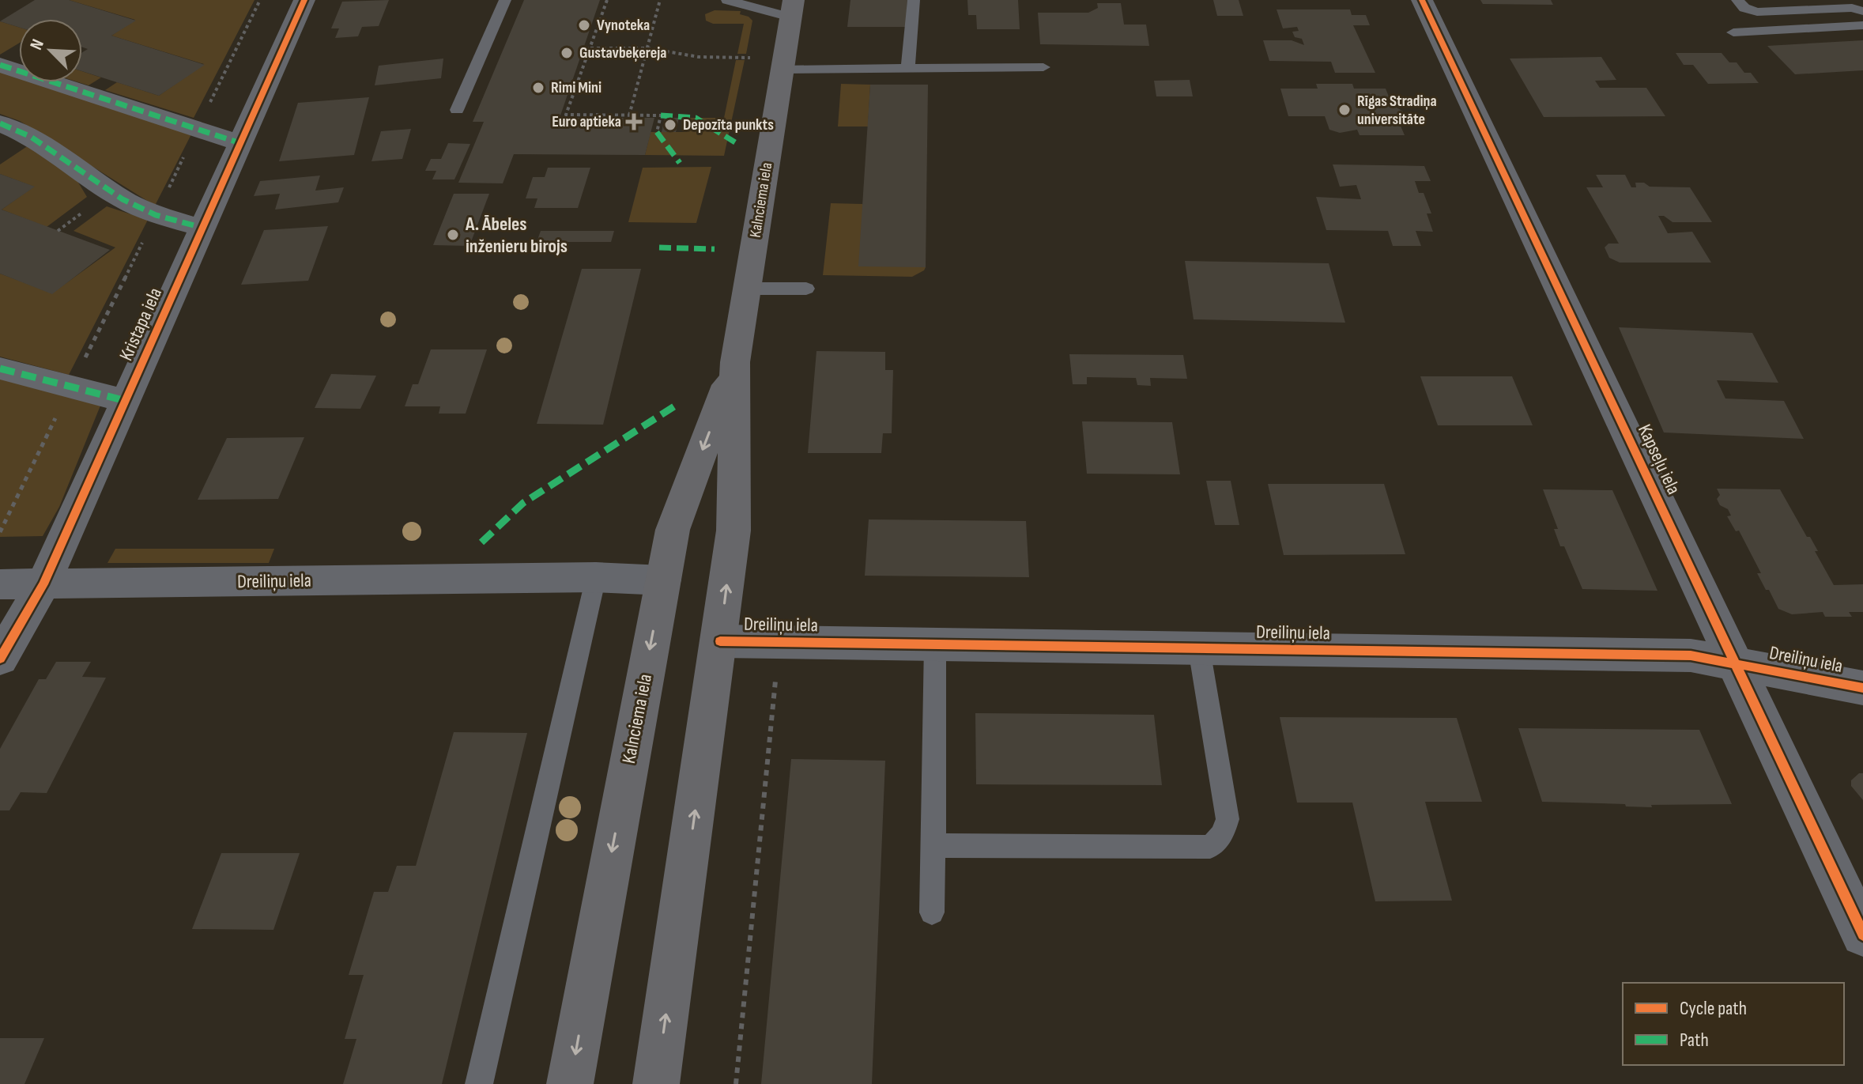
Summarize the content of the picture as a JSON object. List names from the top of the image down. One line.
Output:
{"streets":{"main road":["Kalnciema iela"],"street":["Kristapa iela","Kapseļu iela","Dreiliņu iela"]},"crossings":[["Kalnciema iela","Dreiliņu iela"],["Kristapa iela","Dreiliņu iela"],["Kapseļu iela","Dreiliņu iela"]],"places":{"other":["Vynoteka","Gustavbeķereja","Rimi Mini","Rīgas Stradiņa universitāte","Depozīta punkts","A. Ābeles inženieru birojs"],"health":["Euro aptieka"]},"legend":["Cycle path","Path"],"north":"top left"}
